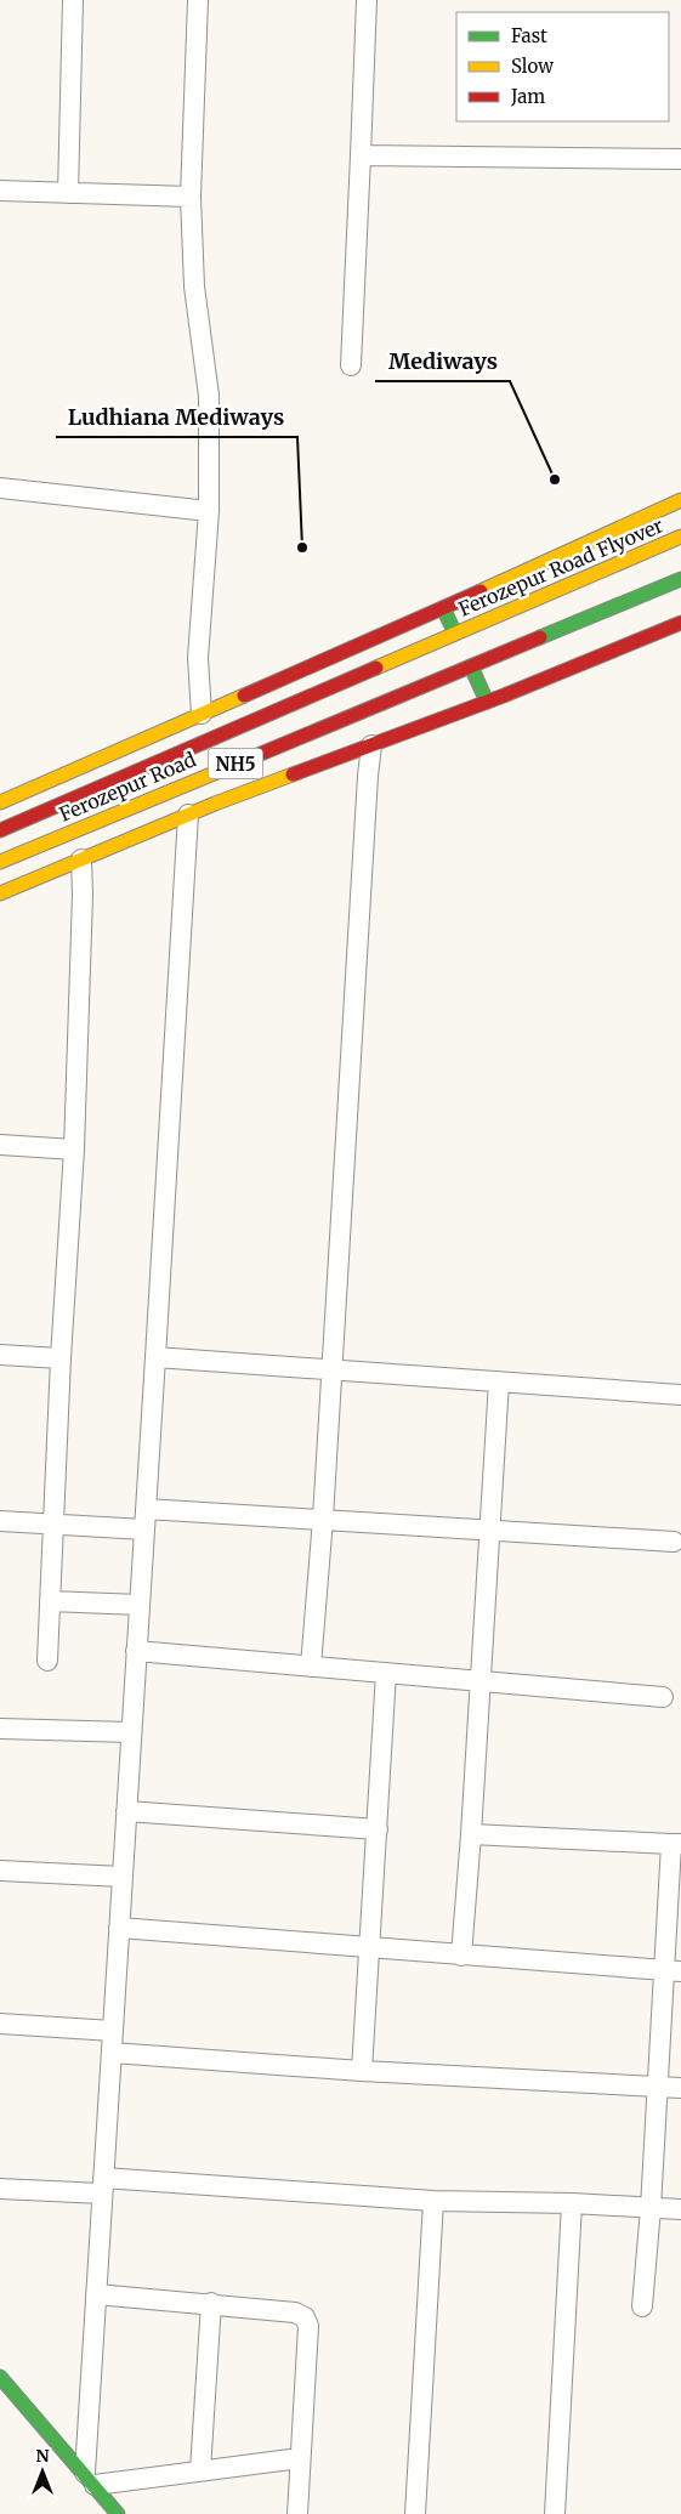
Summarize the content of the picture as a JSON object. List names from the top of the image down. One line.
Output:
{"streets":{"main road":["Ferozepur Road Flyover","NH5","Ferozepur Road"]},"crossings":[["Ferozepur Road Flyover","Ferozepur Road"],["NH5","Ferozepur Road"]],"places":["Mediways","Ludhiana Mediways"],"legend":["Fast","Slow","Jam"],"north":"top"}
